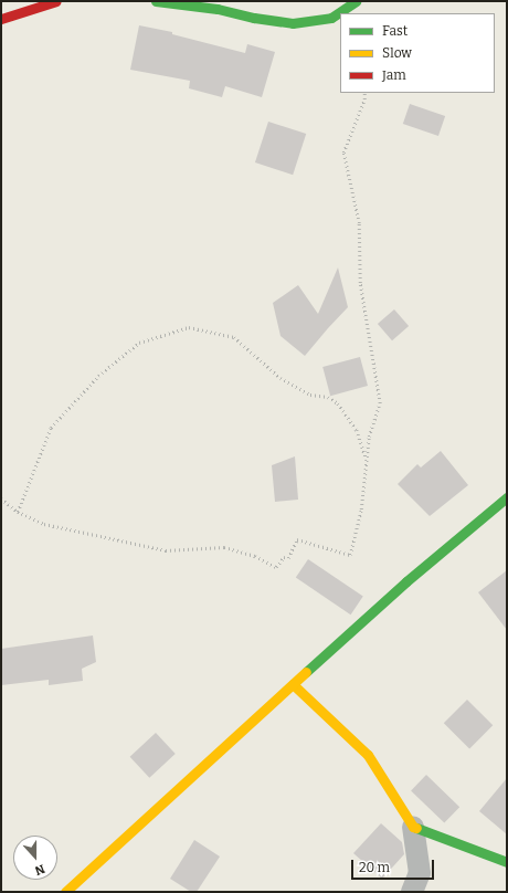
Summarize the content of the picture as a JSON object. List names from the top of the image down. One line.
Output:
{"legend":["Fast","Slow","Jam"],"scale_bar":"20 m","north":"bottom"}
